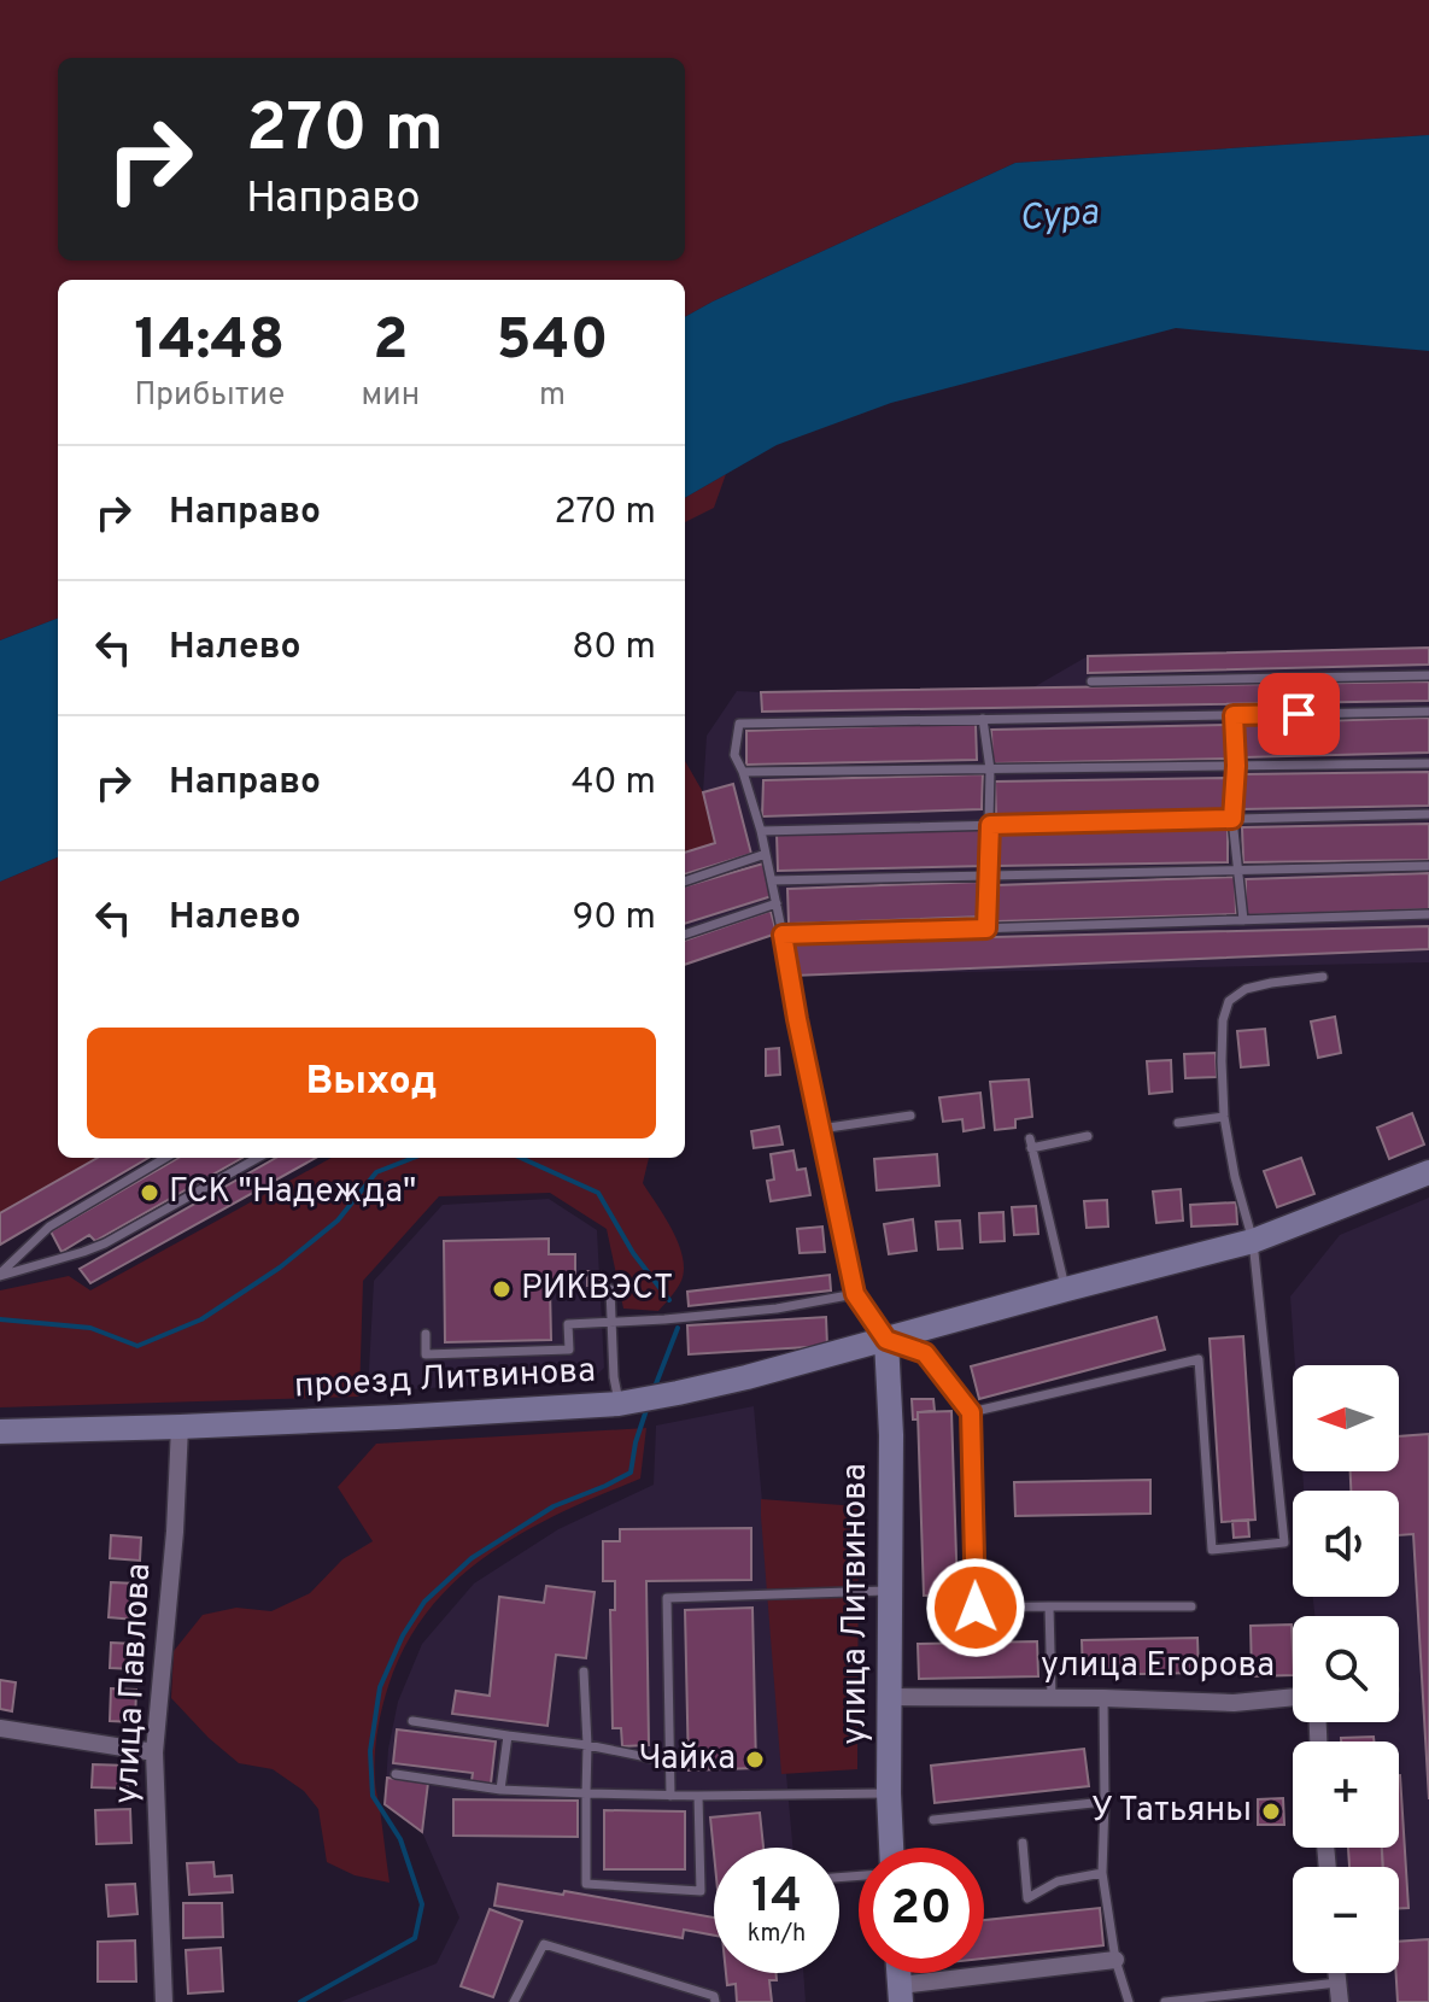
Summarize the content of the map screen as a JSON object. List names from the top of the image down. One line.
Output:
{"streets":{"main road":["проезд Литвинова","улица Литвинова"],"street":["улица Егорова","улица Павлова"]},"crossings":[["проезд Литвинова","улица Литвинова"],["проезд Литвинова","улица Павлова"],["улица Литвинова","улица Егорова"]],"water":["Сура"],"places":["ГСК \"Надежда\"","РИКВЭСТ","Чайка","У Татьяны"],"north":"left","page":{"turn":["270 m","Направо"],"eta":["14:48","Прибытие","2","мин","540","m"],"list":[{"name":"Направо","value":"270 m"},{"name":"Налево","value":"80 m"},{"name":"Направо","value":"40 m"},{"name":"Налево","value":"90 m"}],"buttons":"Выход","map_buttons":["+","−"],"speed":"14 km/h","limit":"20"}}
